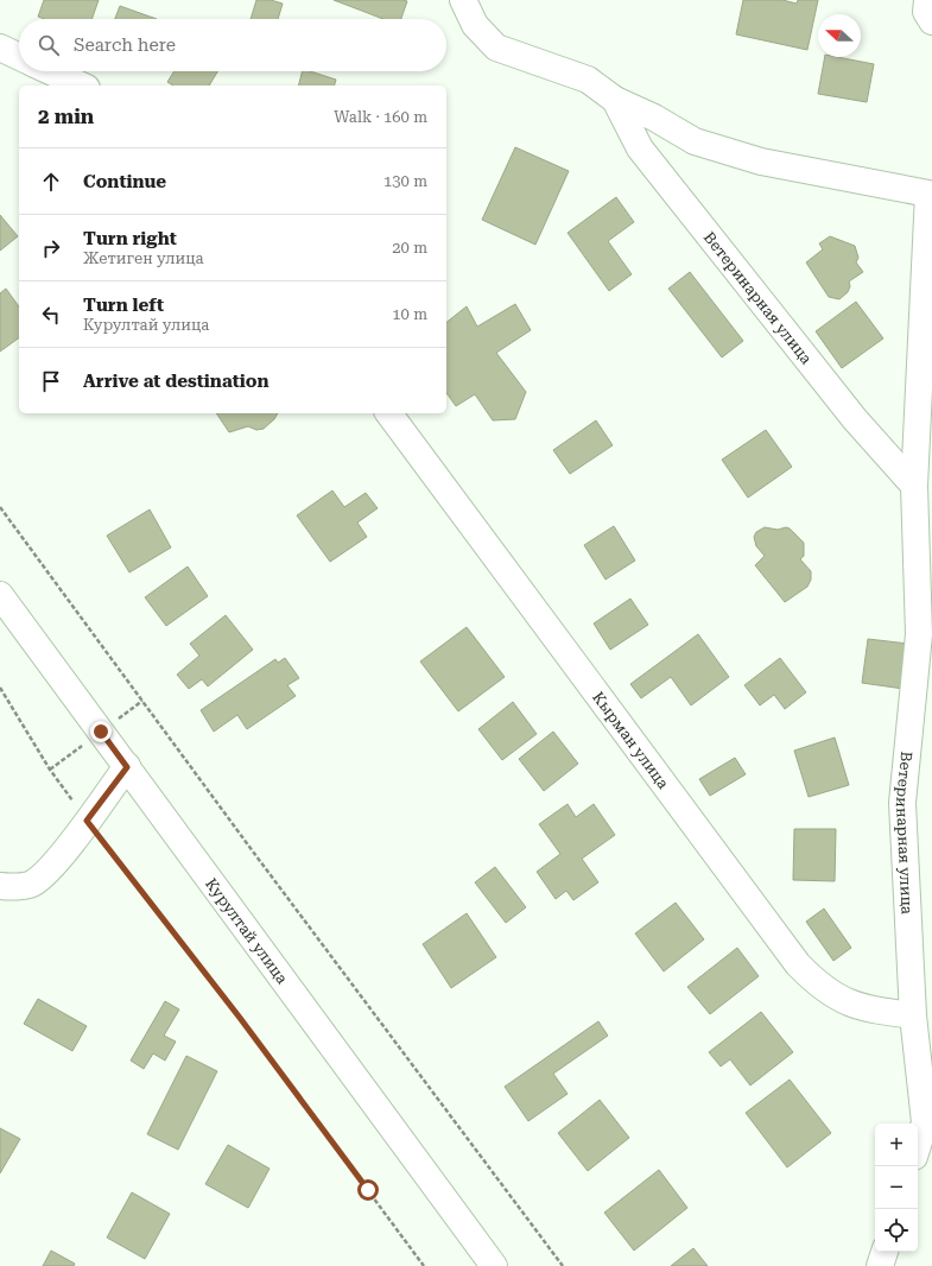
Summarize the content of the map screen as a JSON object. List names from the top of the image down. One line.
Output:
{"streets":{"street":["Ветеринарная улица","Кырман улица","Курултай улица"]},"crossings":[["Ветеринарная улица","Кырман улица"]],"north":"left","page":{"search":"Search here","heading":["2 min","Walk · 160 m"],"list":[["Continue","130 m"],["Turn right","Жетиген улица","20 m"],["Turn left","Курултай улица","10 m"],"Arrive at destination"],"map_buttons":["+","−"]}}
